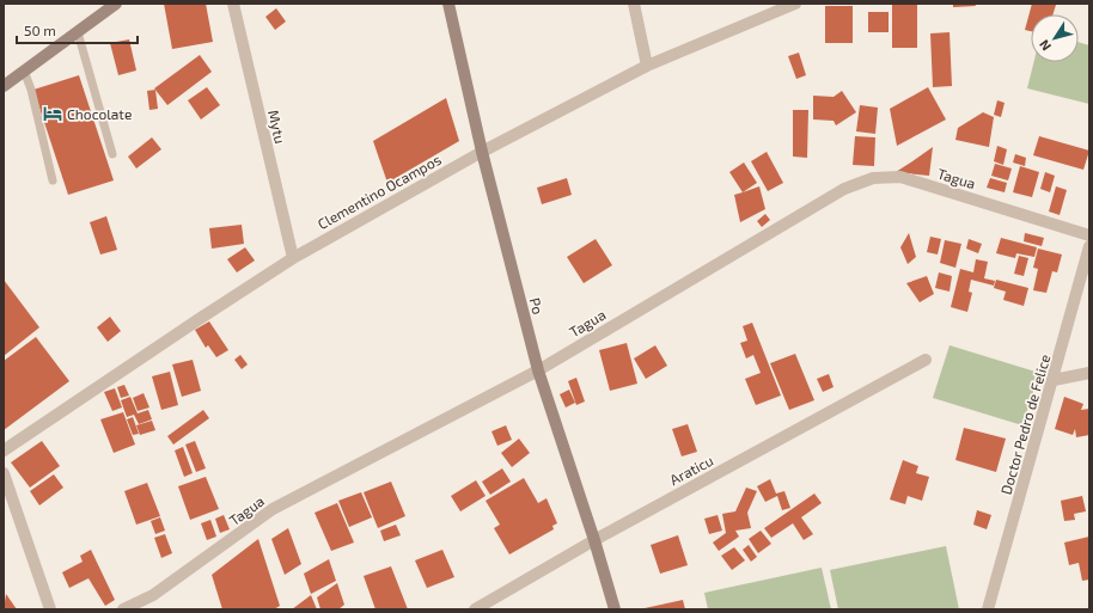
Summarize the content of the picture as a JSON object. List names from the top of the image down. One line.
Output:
{"streets":{"street":["Mytu","Tagua","Clementino Ocampos","Po","Doctor Pedro de Felice","Araticu"]},"crossings":[["Mytu","Clementino Ocampos"],["Tagua","Po"],["Clementino Ocampos","Po"],["Po","Araticu"]],"places":{"hotel":["Chocolate"]},"scale_bar":"50 m","north":"bottom left"}
